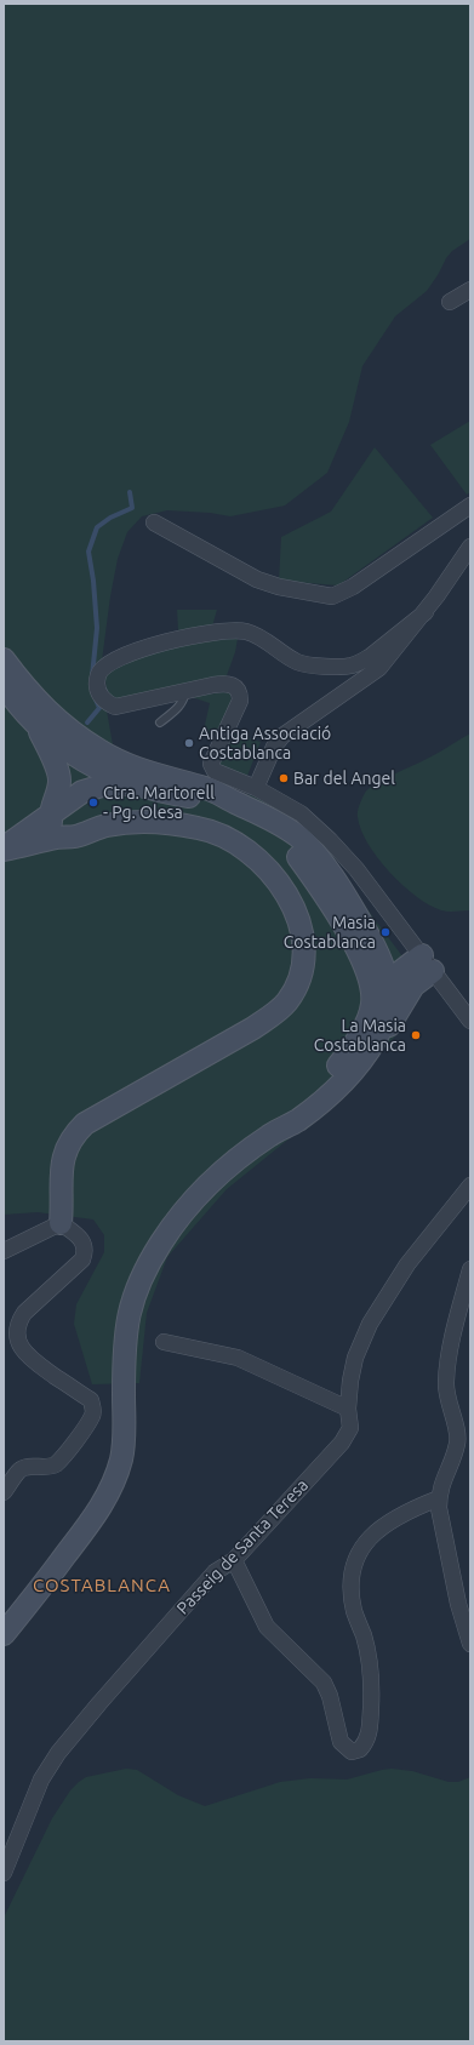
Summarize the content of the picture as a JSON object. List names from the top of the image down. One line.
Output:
{"streets":{"street":["Passeig de Santa Teresa"]},"districts":["COSTABLANCA"],"places":["Antiga Associació Costablanca","Bar del Angel","Ctra. Martorell - Pg. Olesa","Masia Costablanca","La Masia Costablanca"]}
